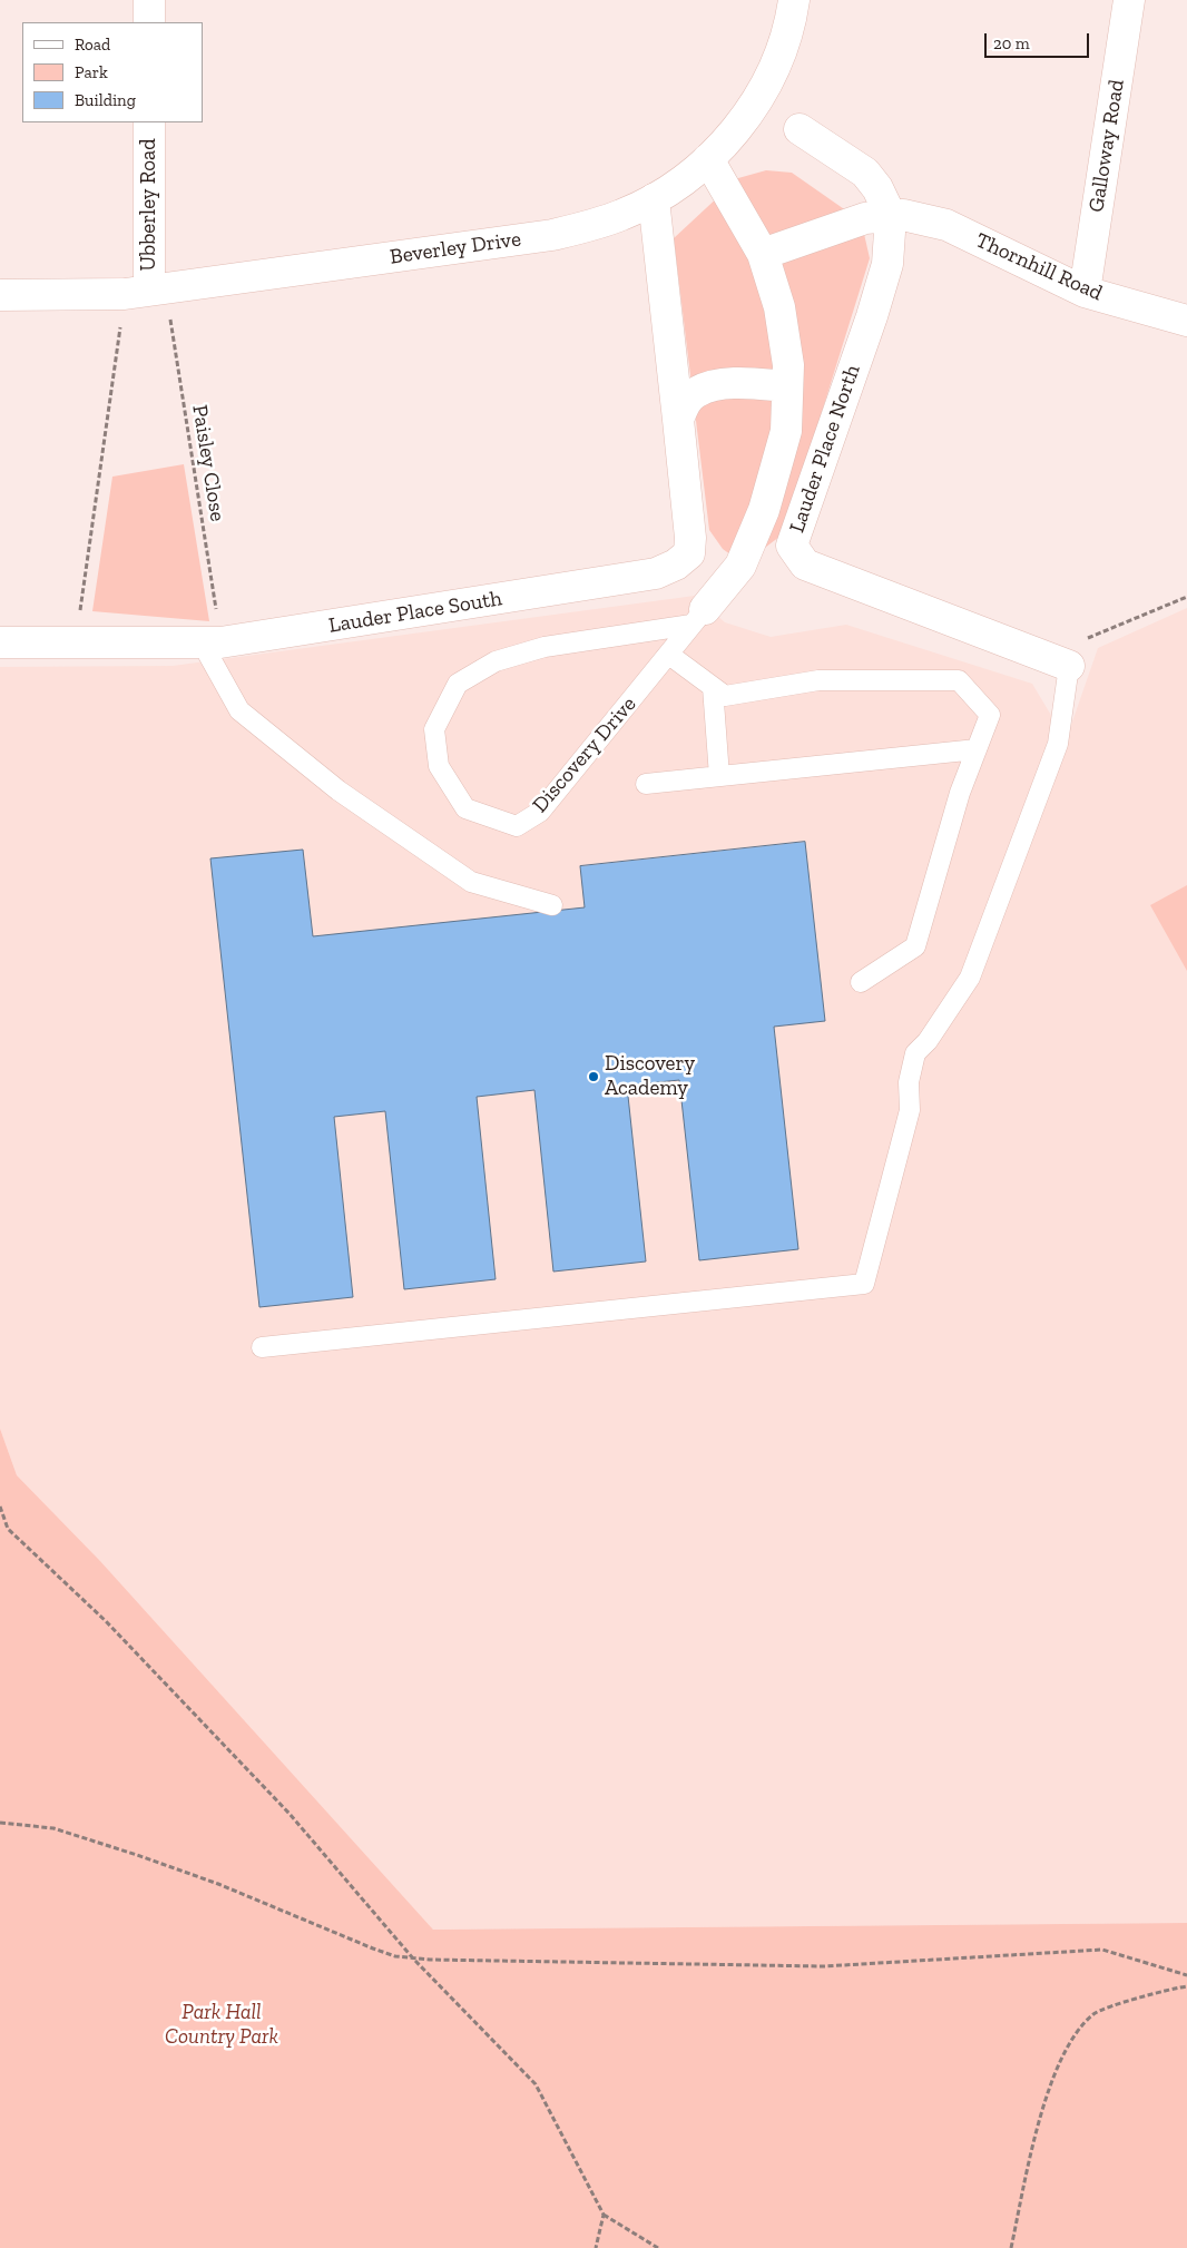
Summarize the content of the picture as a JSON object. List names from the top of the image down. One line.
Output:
{"streets":{"street":["Galloway Road","Ubberley Road","Beverley Drive","Thornhill Road","Lauder Place North","Lauder Place South","Discovery Drive"],"path":["Paisley Close"]},"crossings":[["Galloway Road","Thornhill Road"],["Ubberley Road","Beverley Drive"],["Ubberley Road","Paisley Close"],["Beverley Drive","Paisley Close"],["Beverley Drive","Lauder Place South"],["Beverley Drive","Discovery Drive"],["Thornhill Road","Lauder Place North"],["Thornhill Road","Discovery Drive"],["Paisley Close","Lauder Place South"]],"parks":["Park Hall Country Park"],"places":["Discovery Academy"],"legend":["Road","Park","Building"],"scale_bar":"20 m"}
